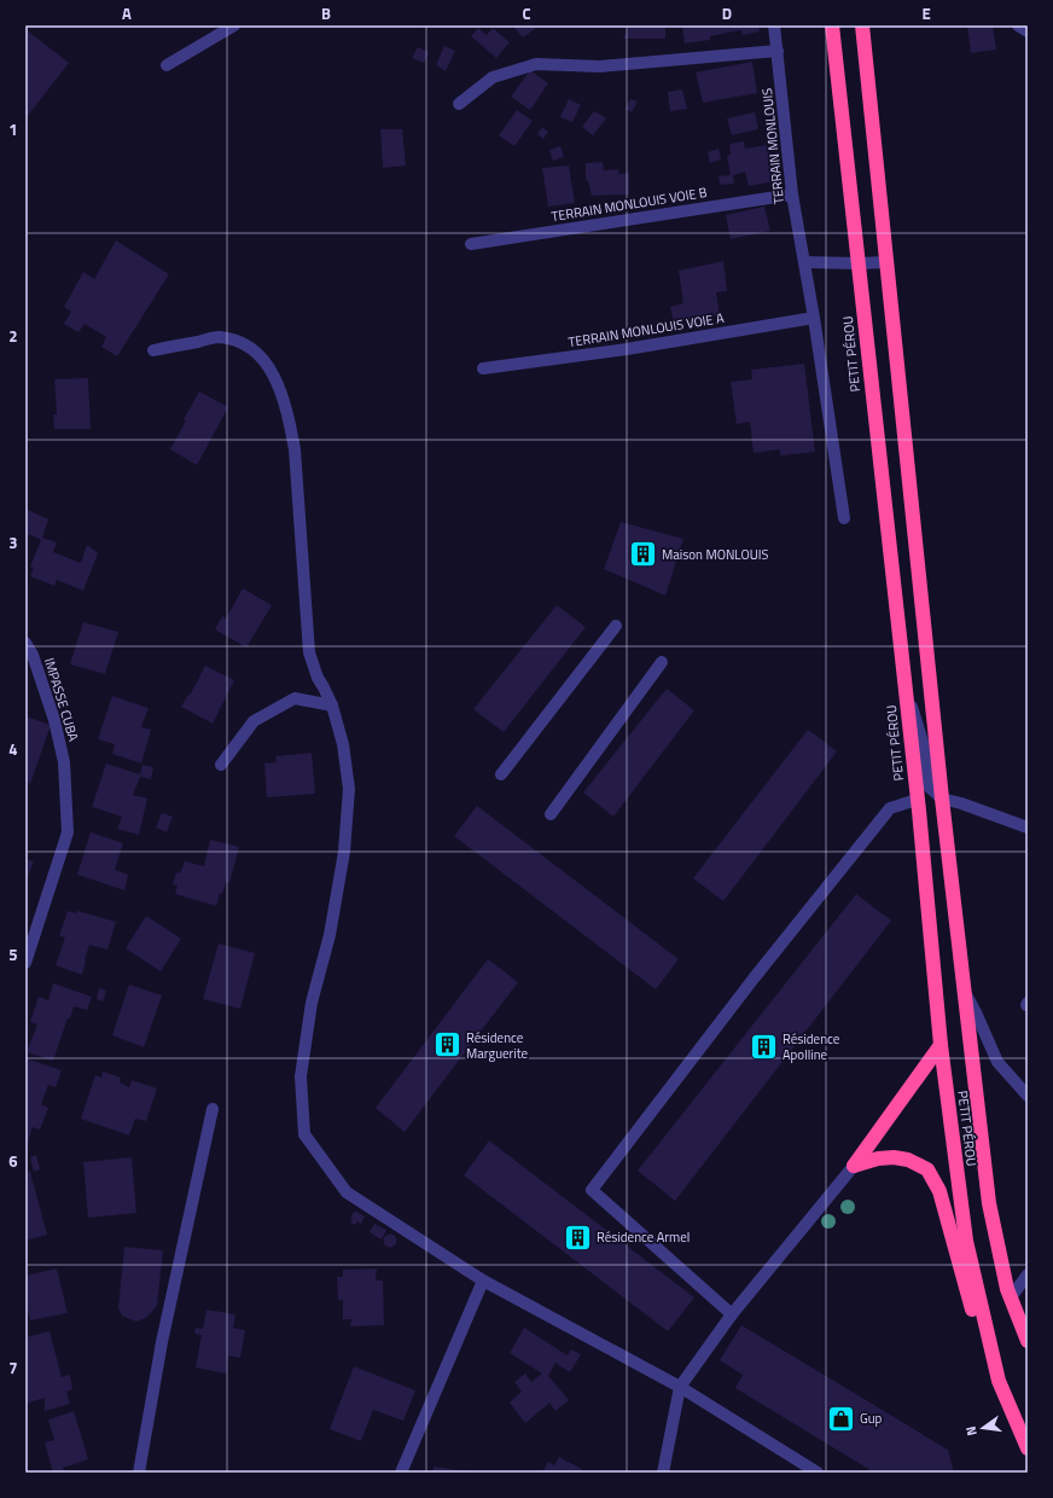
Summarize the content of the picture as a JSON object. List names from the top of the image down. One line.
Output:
{"streets":{"highway":["PETIT PÉROU"],"street":["TERRAIN MONLOUIS","TERRAIN MONLOUIS VOIE B","TERRAIN MONLOUIS VOIE A","IMPASSE CUBA"]},"crossings":[["TERRAIN MONLOUIS","TERRAIN MONLOUIS VOIE B"],["TERRAIN MONLOUIS","TERRAIN MONLOUIS VOIE A"]],"places":{"building":["Maison MONLOUIS","Résidence Marguerite","Résidence Apolline","Résidence Armel"],"shop":["Gup"]},"north":"left","grid":{"columns":["A","B","C","D","E"],"rows":["1","2","3","4","5","6","7"]}}
